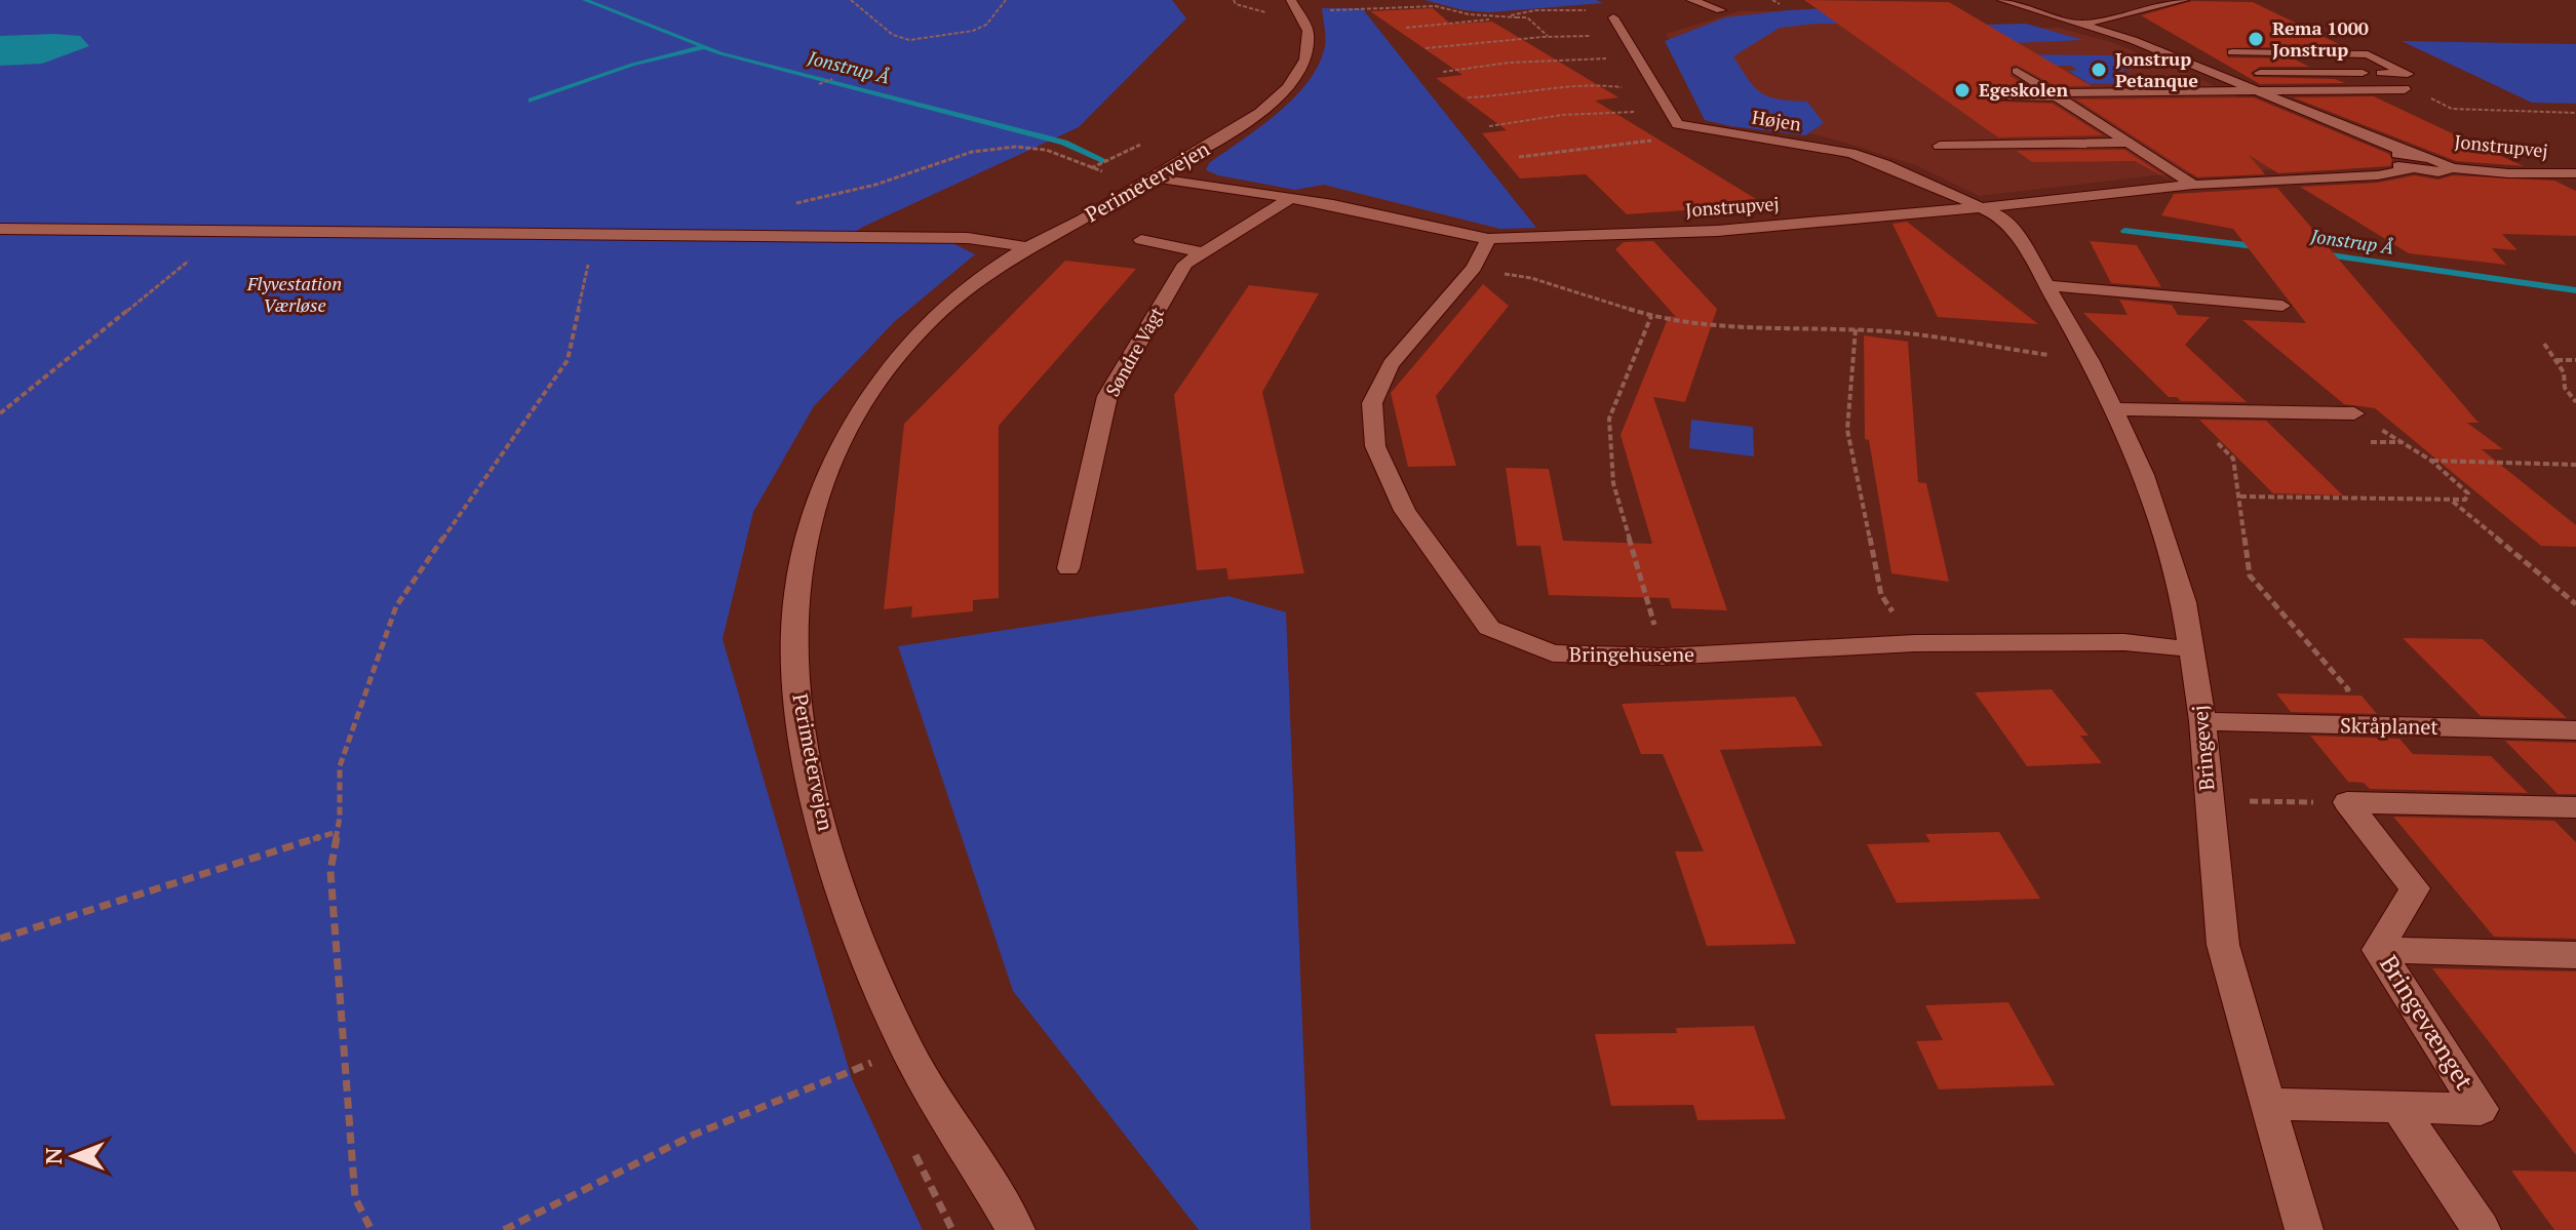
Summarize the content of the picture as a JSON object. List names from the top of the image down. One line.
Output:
{"streets":{"street":["Højen","Jonstrupvej","Perimetervejen","Søndre Vagt","Bringehusene","Skråplanet","Bringevej","Bringevænget"]},"crossings":[["Højen","Jonstrupvej"],["Højen","Bringevej"],["Jonstrupvej","Perimetervejen"],["Jonstrupvej","Søndre Vagt"],["Jonstrupvej","Bringehusene"],["Jonstrupvej","Bringevej"],["Bringehusene","Bringevej"],["Skråplanet","Bringevej"],["Bringevej","Bringevænget"]],"water":["Jonstrup Å"],"parks":["Flyvestation Værløse"],"places":["Rema 1000 Jonstrup","Jonstrup Petanque","Egeskolen"],"north":"left"}
